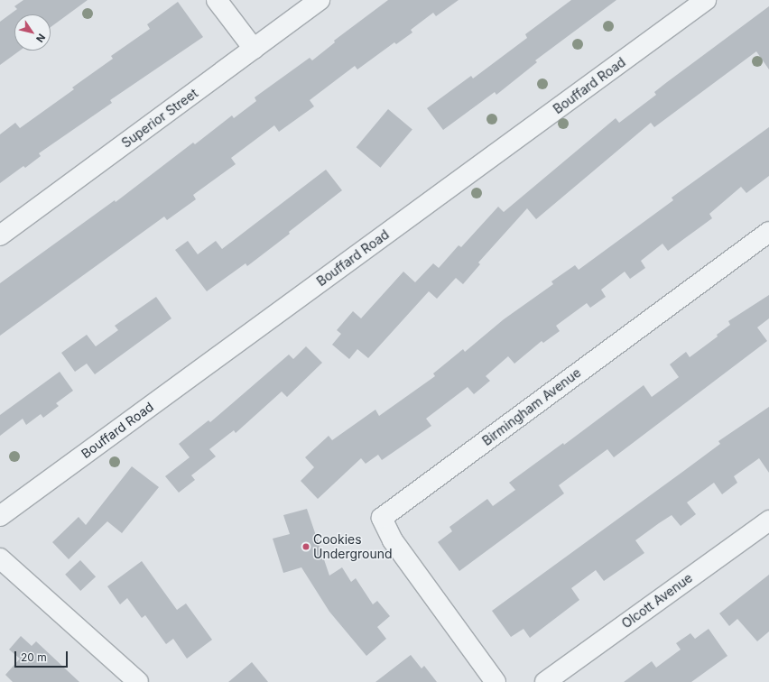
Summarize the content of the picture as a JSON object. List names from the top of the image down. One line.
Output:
{"streets":{"street":["Bouffard Road","Superior Street","Birmingham Avenue","Olcott Avenue"]},"places":["Cookies Underground"],"scale_bar":"20 m","north":"bottom right"}
